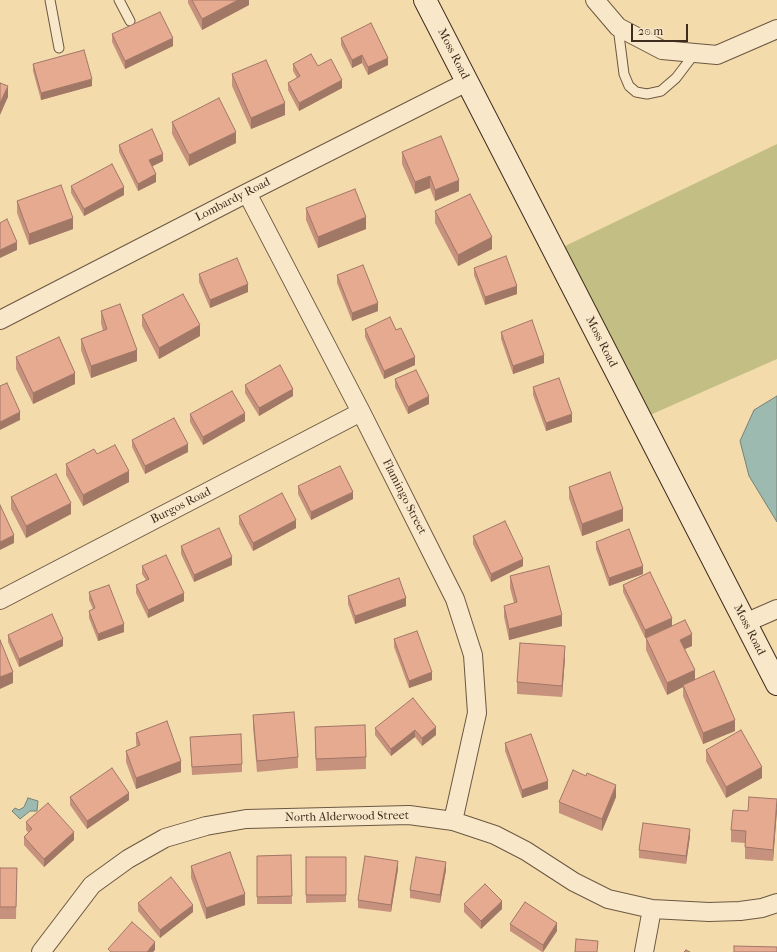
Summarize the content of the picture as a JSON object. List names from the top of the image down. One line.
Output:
{"streets":{"street":["Moss Road","Lombardy Road","Flamingo Street","Burgos Road","North Alderwood Street"]},"crossings":[["Moss Road","Lombardy Road"],["Lombardy Road","Flamingo Street"],["Flamingo Street","Burgos Road"],["Flamingo Street","North Alderwood Street"]],"scale_bar":"20 m"}
